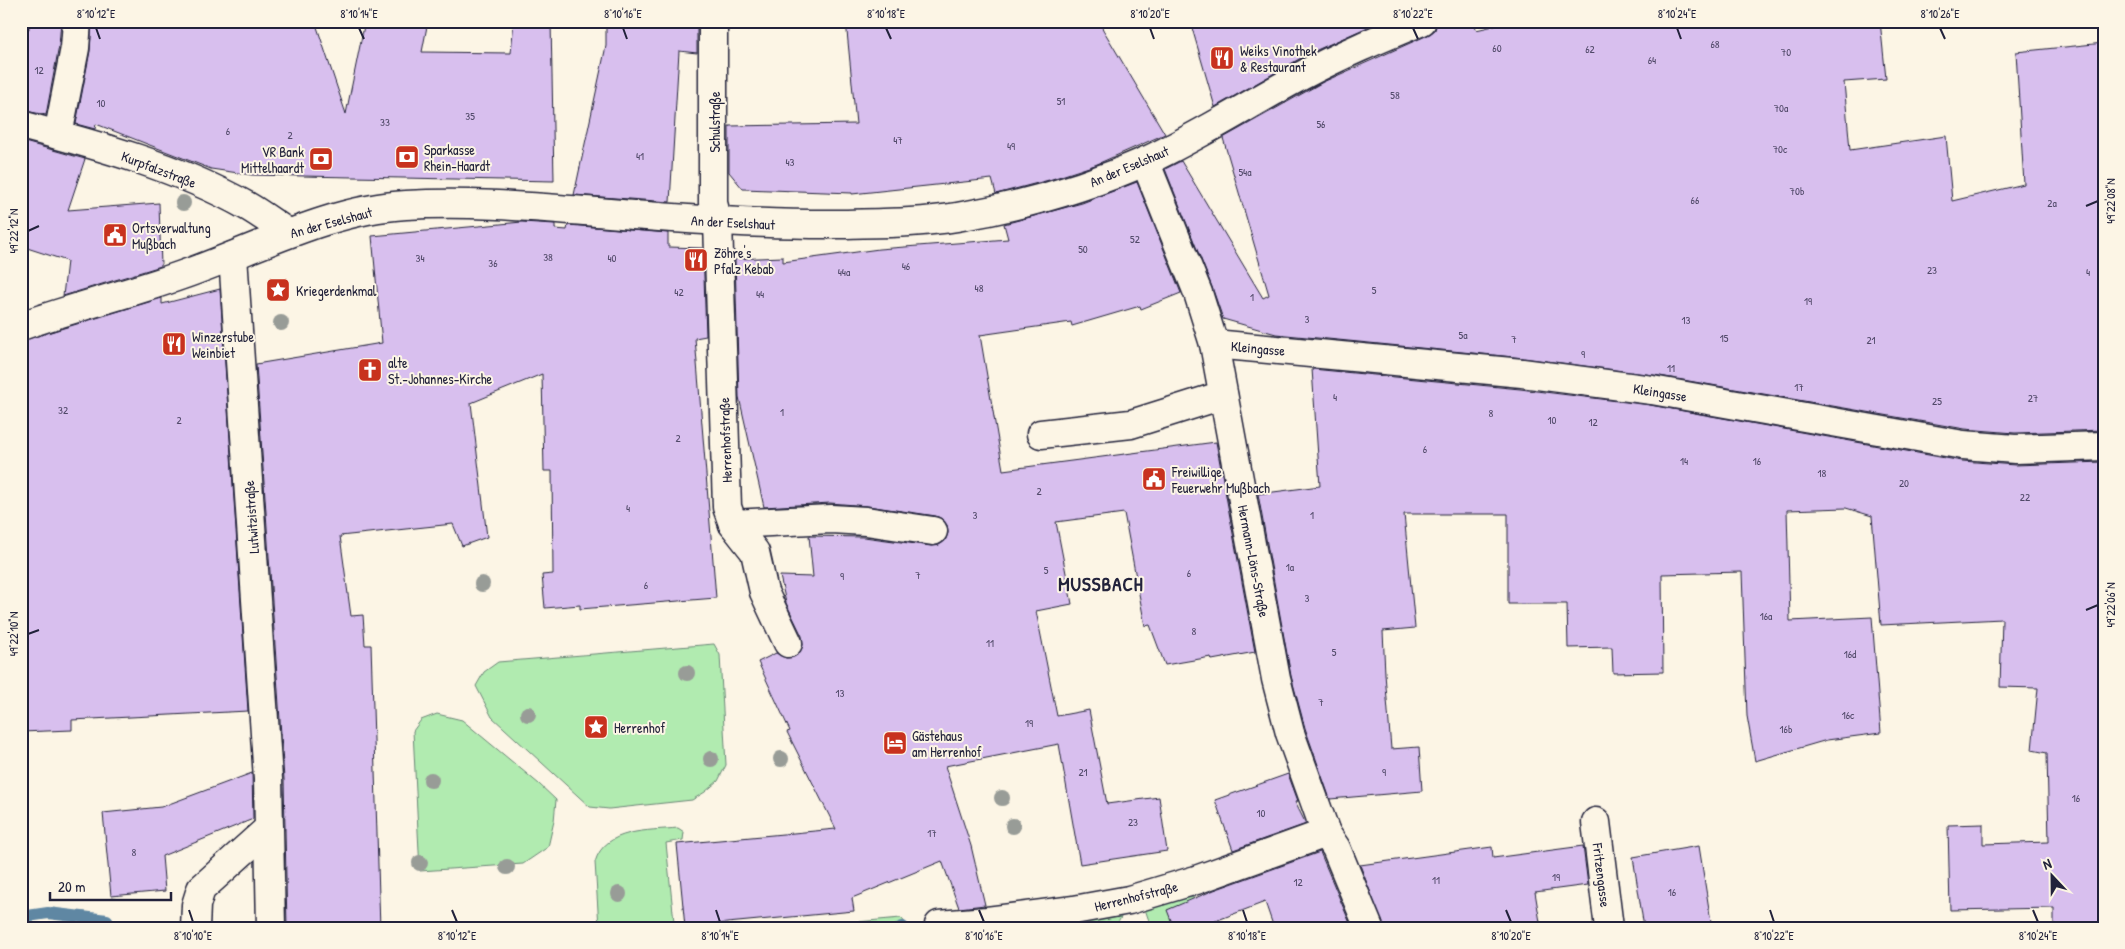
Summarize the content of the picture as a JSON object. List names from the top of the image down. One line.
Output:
{"streets":{"street":["Schulstraße","An der Eselshaut","Kurpfalzstraße","Kleingasse","Herrenhofstraße","Lutwitzistraße","Hermann-Löns-Straße","Fritzengasse"]},"crossings":[["Schulstraße","An der Eselshaut"],["Schulstraße","Herrenhofstraße"],["An der Eselshaut","Kurpfalzstraße"],["An der Eselshaut","Herrenhofstraße"],["An der Eselshaut","Lutwitzistraße"],["An der Eselshaut","Hermann-Löns-Straße"],["Kleingasse","Hermann-Löns-Straße"],["Herrenhofstraße","Hermann-Löns-Straße"]],"districts":["MUSSBACH"],"places":{"restaurant":["Weiks Vinothek & Restaurant","Zöhre's Pfalz Kebab","Winzerstube Weinbiet"],"bank":["Sparkasse Rhein-Haardt","VR Bank Mittelhaardt"],"public building":["Ortsverwaltung Mußbach","Freiwillige Feuerwehr Mußbach"],"place":["Kriegerdenkmal","Herrenhof"],"church":["alte St.-Johannes-Kirche"],"hotel":["Gästehaus am Herrenhof"]},"house_numbers":["68","60","62","70","64","12","58","51","10","70a","35","33","56","6","2","47","49","70c","41","43","54a","70b","66","2a","52","50","38","34","40","36","46","23","44a","4","48","5","42","44","1","19","3","13","5a","15","7","21","9","11","17","4","27","25","32","1","8","2","10","12","2","6","14","16","18","20","2","22","4","3","1","1a","5","6","7","9","6","3","16a","8","11","5","16d","13","7","16c","19","16b","21","9","16","10","23","17","8","19","11","12","16"],"scale_bar":"20 m","north":"top","coordinates":["8°10'12\"E","8°10'14\"E","8°10'16\"E","8°10'18\"E","8°10'20\"E","8°10'22\"E","8°10'24\"E","8°10'26\"E","49°22'08\"N","49°22'12\"N","49°22'06\"N","49°22'10\"N","8°10'10\"E"]}
